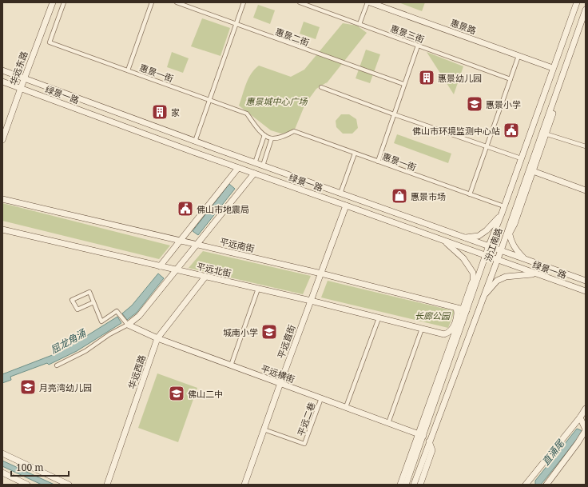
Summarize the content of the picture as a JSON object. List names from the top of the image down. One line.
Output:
{"streets":{"main road":["惠景路","华远东路","绿景一路","平远南街","汾江南路","平远北街","平远直街","华远西路","平远横街"],"street":["惠景三街","惠景二街","惠景一街","平远二巷"]},"crossings":[["华远东路","绿景一路"],["绿景一路","汾江南路"],["绿景一路","平远直街"],["平远南街","平远直街"],["平远北街","平远直街"],["平远北街","华远西路"],["平远直街","平远横街"],["平远直街","平远二巷"],["华远西路","平远横街"],["平远横街","平远二巷"]],"water":["屈龙角涌","直涌尾"],"parks":["惠景城中心广场","长廊公园"],"places":{"building":["惠景幼儿园","家"],"school or university":["惠景小学","城南小学","月亮湾幼儿园","佛山二中"],"public building":["佛山市环境监测中心站","佛山市地震局"],"shop":["惠景市场"]},"scale_bar":"100 m"}
